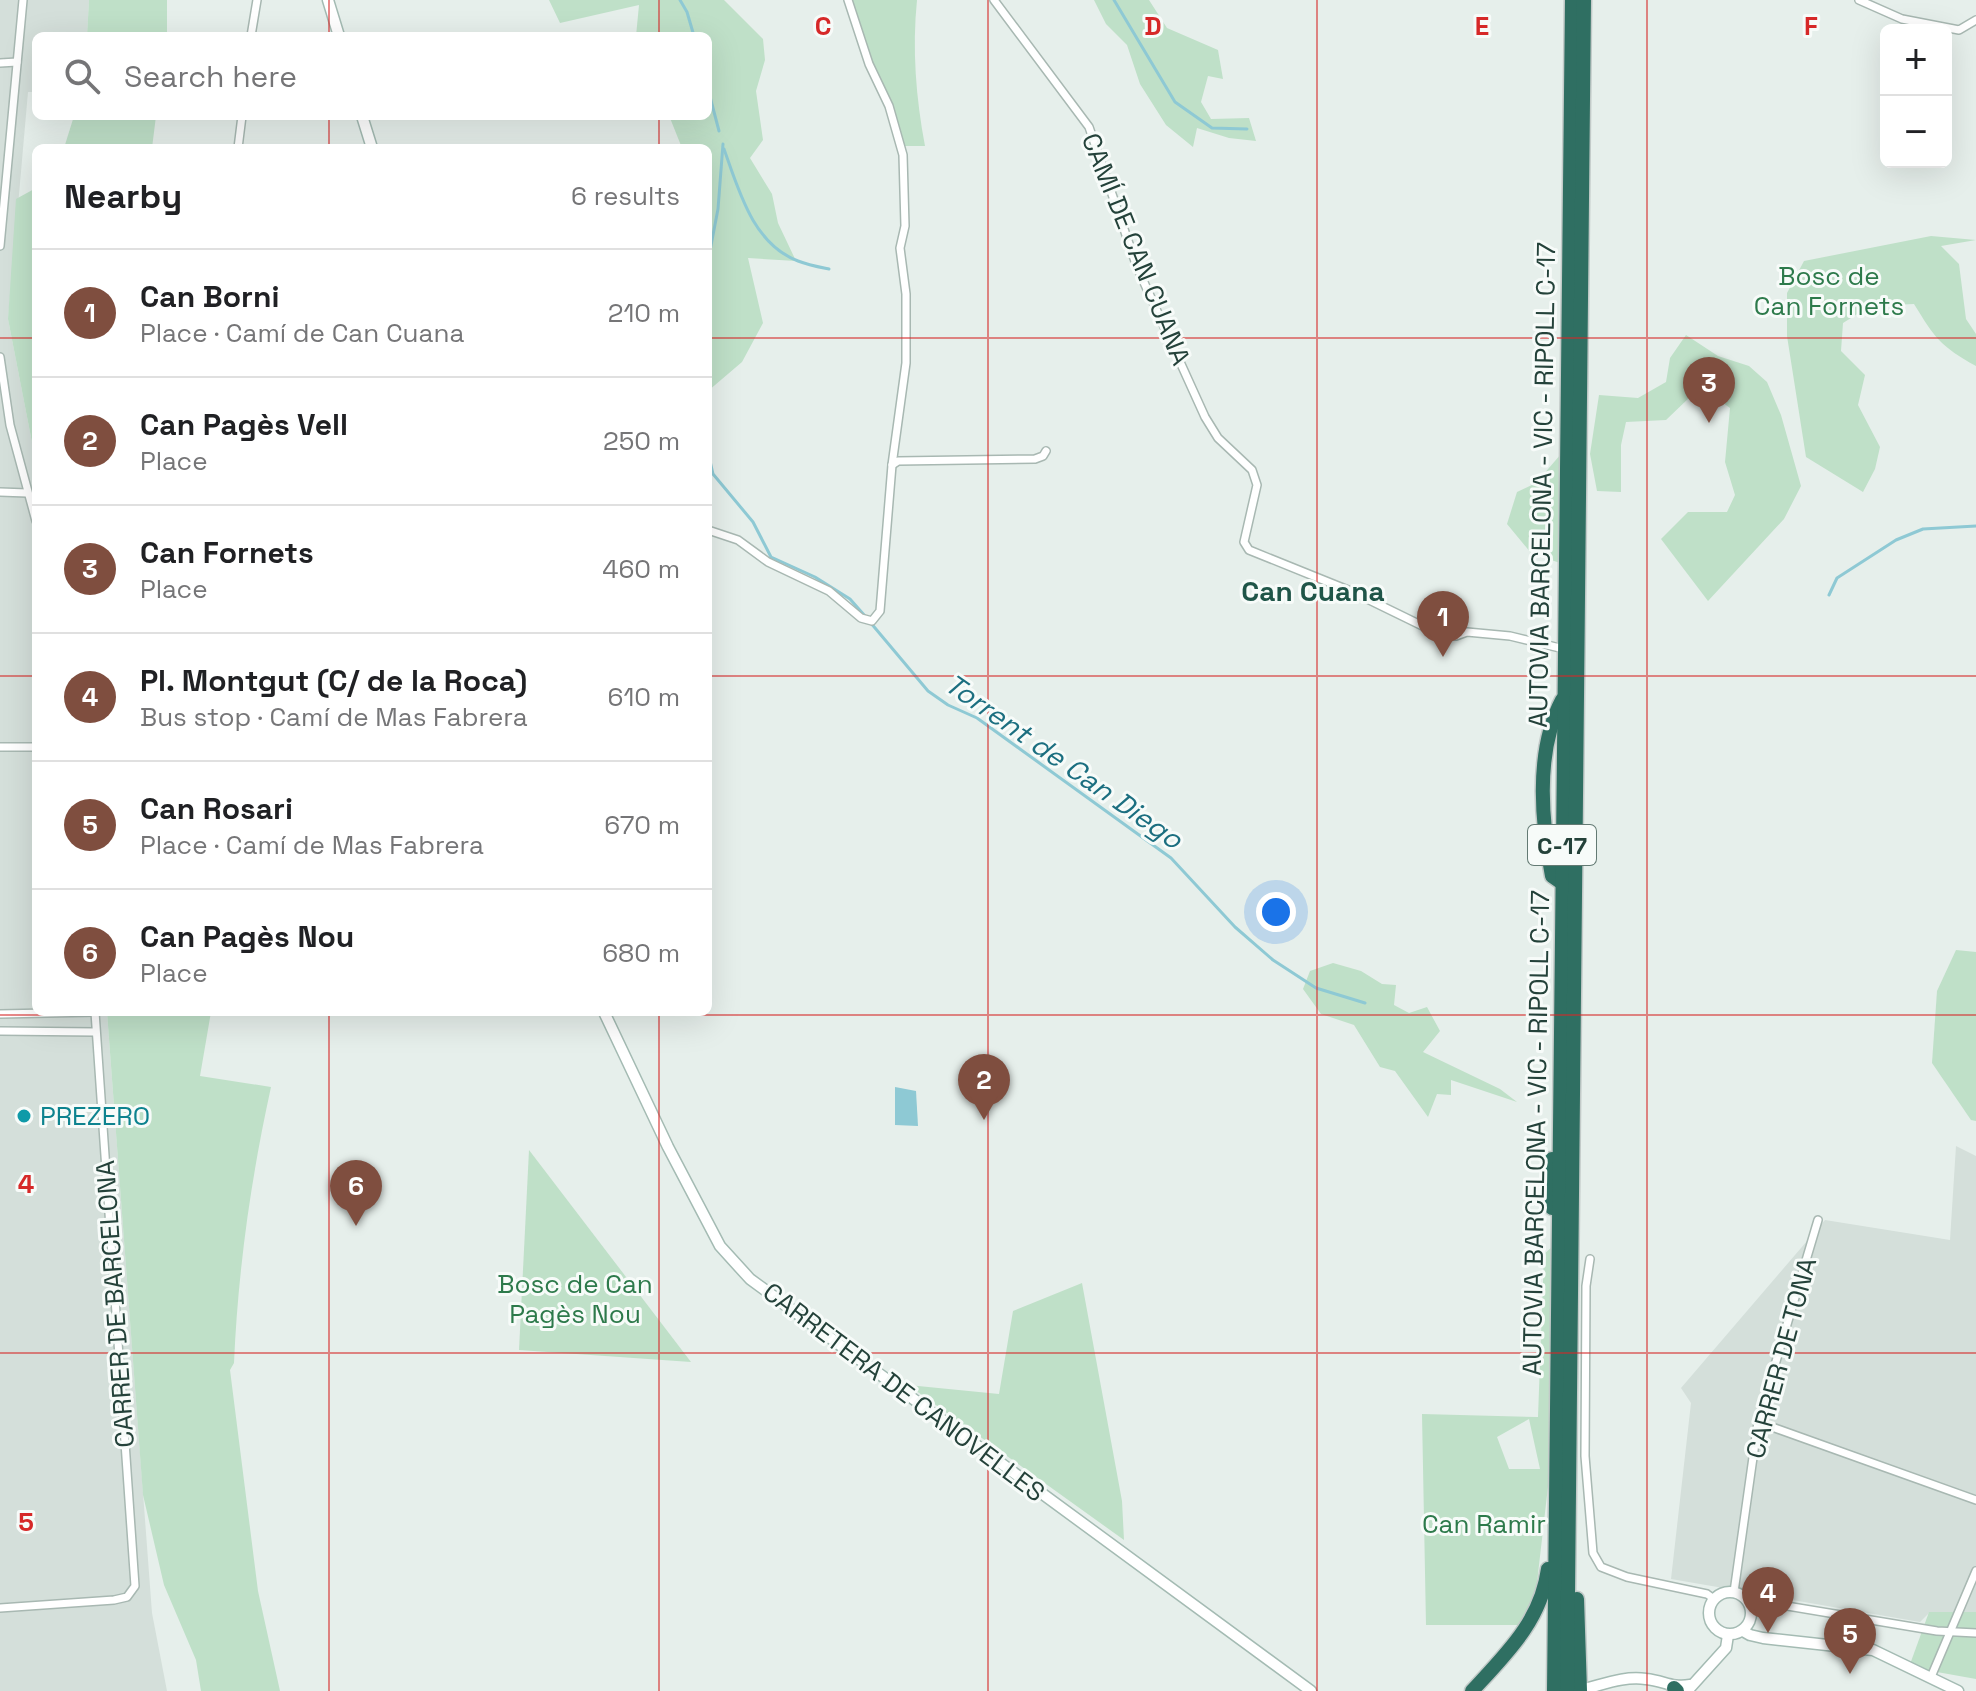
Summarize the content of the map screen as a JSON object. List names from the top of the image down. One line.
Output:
{"streets":{"highway":["AUTOVIA BARCELONA - VIC - RIPOLL C-17","C-17"],"street":["CAMÍ DE CAN CUANA","CARRER DE BARCELONA","CARRER DE TONA","CARRETERA DE CANOVELLES"]},"crossings":[["CAMÍ DE CAN CUANA","AUTOVIA BARCELONA - VIC - RIPOLL C-17"]],"districts":["Can Cuana"],"water":["Torrent de Can Diego"],"parks":["Bosc de Can Fornets","Bosc de Can Pagès Nou","Can Ramir"],"places":["PREZERO"],"page":{"map_buttons":["+","−"],"search":"Search here","heading":["Nearby","6 results"],"list":[{"mark":"1","name":"Can Borni","note":"Place · Camí de Can Cuana","value":"210 m"},{"mark":"2","name":"Can Pagès Vell","note":"Place","value":"250 m"},{"mark":"3","name":"Can Fornets","note":"Place","value":"460 m"},{"mark":"4","name":"Pl. Montgut (C/ de la Roca)","note":"Bus stop · Camí de Mas Fabrera","value":"610 m"},{"mark":"5","name":"Can Rosari","note":"Place · Camí de Mas Fabrera","value":"670 m"},{"mark":"6","name":"Can Pagès Nou","note":"Place","value":"680 m"}],"pins":["3","1","2","6","4","5"]},"grid":{"columns":["C","D","E","F"],"rows":["4","5"]}}
